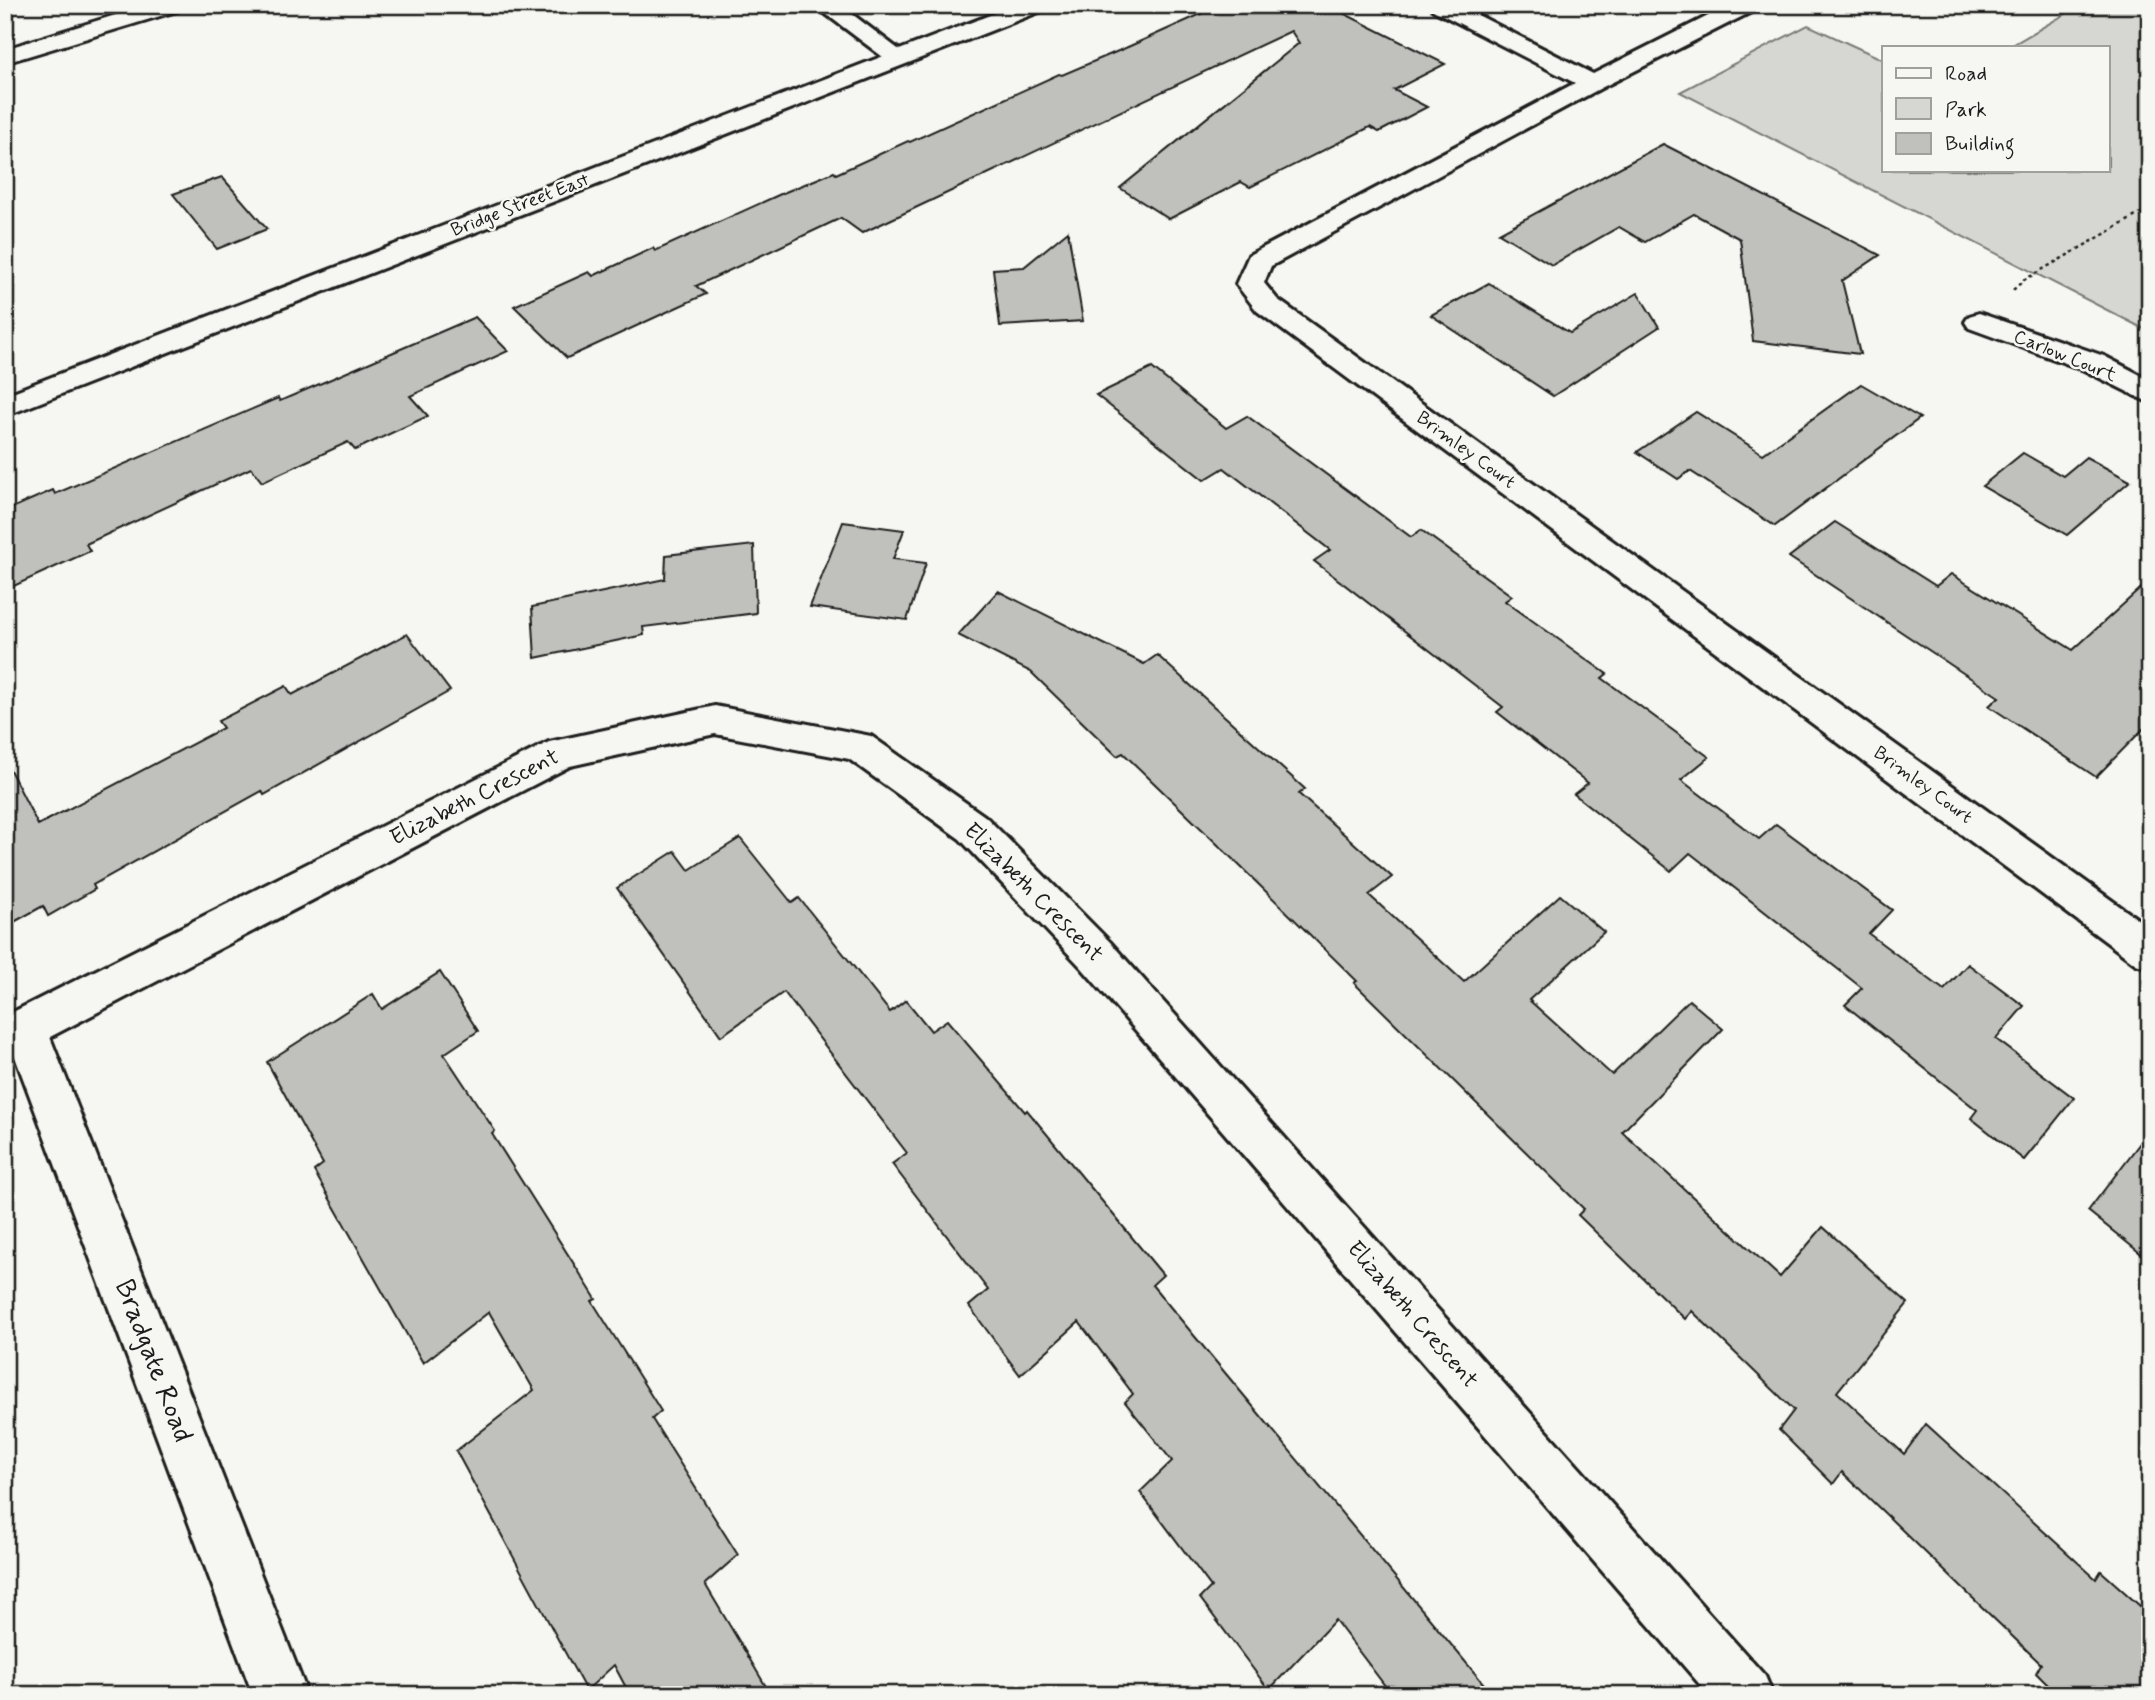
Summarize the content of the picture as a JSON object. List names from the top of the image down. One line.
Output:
{"streets":{"street":["Bridge Street East","Carlow Court","Brimley Court","Elizabeth Crescent","Bradgate Road"]},"crossings":[["Elizabeth Crescent","Bradgate Road"]],"legend":["Road","Park","Building"]}
